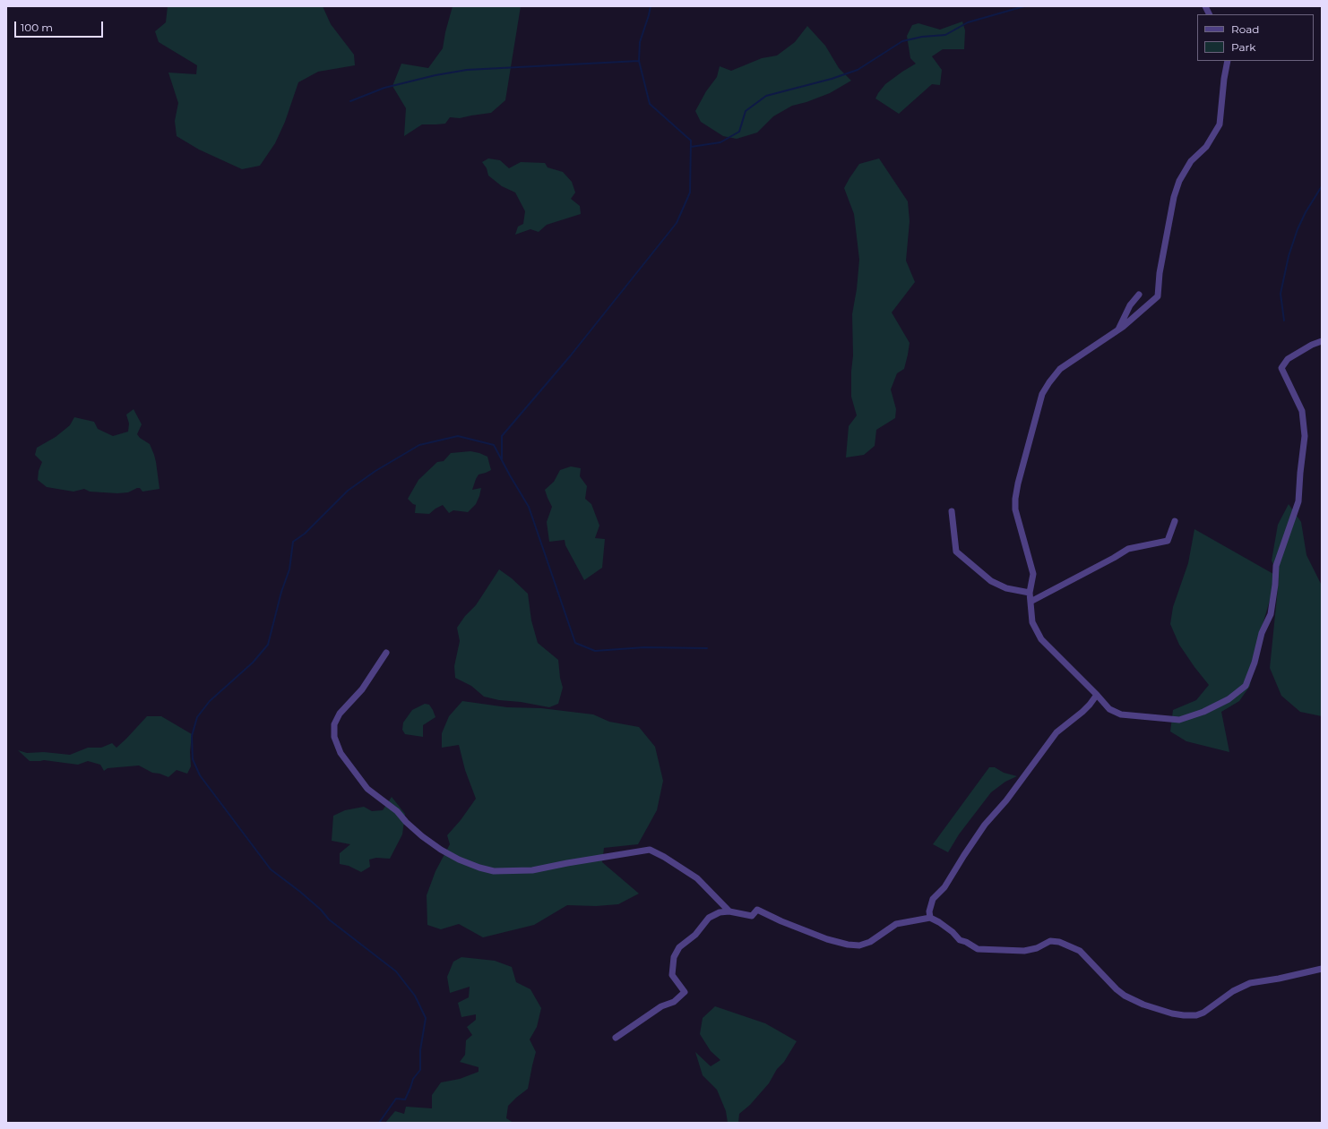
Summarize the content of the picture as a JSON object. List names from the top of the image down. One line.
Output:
{"legend":["Road","Park"],"scale_bar":"100 m"}
